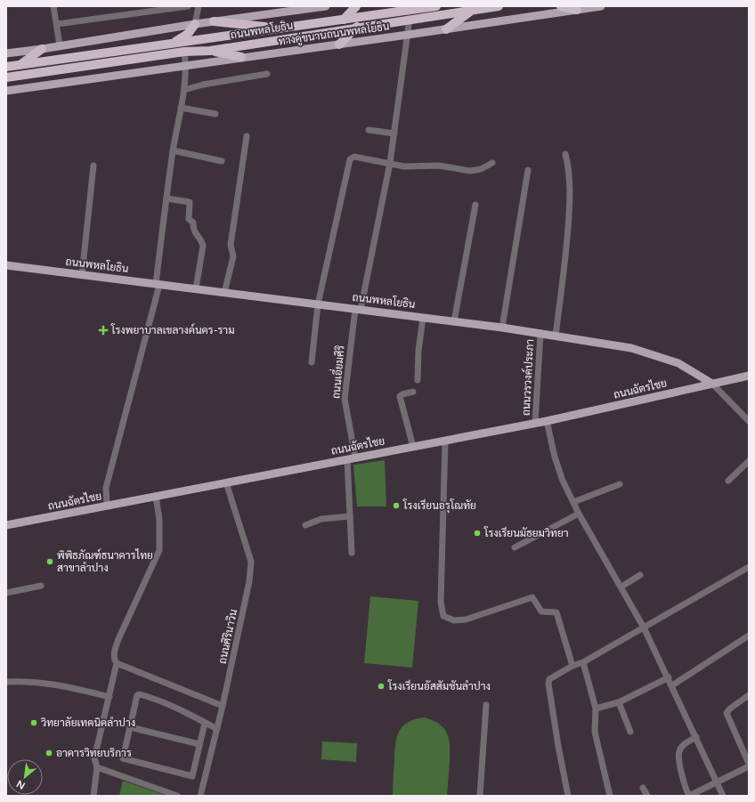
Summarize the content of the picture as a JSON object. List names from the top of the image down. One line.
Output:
{"streets":{"highway":["ถนนพหลโยธิน"],"main road":["ทางคู่ขนานถนนพหลโยธิน","ถนนฉัตรไชย"],"street":["ถนนเอี่ยมศิริ","ถนนวรวงค์ประภา","ถนนศิรินาวิน"]},"crossings":[["ถนนพหลโยธิน","ถนนเอี่ยมศิริ"],["ถนนพหลโยธิน","ถนนวรวงค์ประภา"],["ถนนพหลโยธิน","ถนนฉัตรไชย"],["ทางคู่ขนานถนนพหลโยธิน","ถนนเอี่ยมศิริ"],["ถนนเอี่ยมศิริ","ถนนฉัตรไชย"],["ถนนวรวงค์ประภา","ถนนฉัตรไชย"],["ถนนฉัตรไชย","ถนนศิรินาวิน"]],"places":{"health":["โรงพยาบาลเขลางค์นคร-ราม"],"other":["โรงเรียนอรุโณทัย","โรงเรียนมัธยมวิทยา","พิพิธภัณฑ์ธนาคารไทย สาขาลำปาง","โรงเรียนอัสสัมชันลำปาง","วิทยาลัยเทคนิคลำปาง","อาคารวิทยบริการ"]},"north":"bottom left"}
